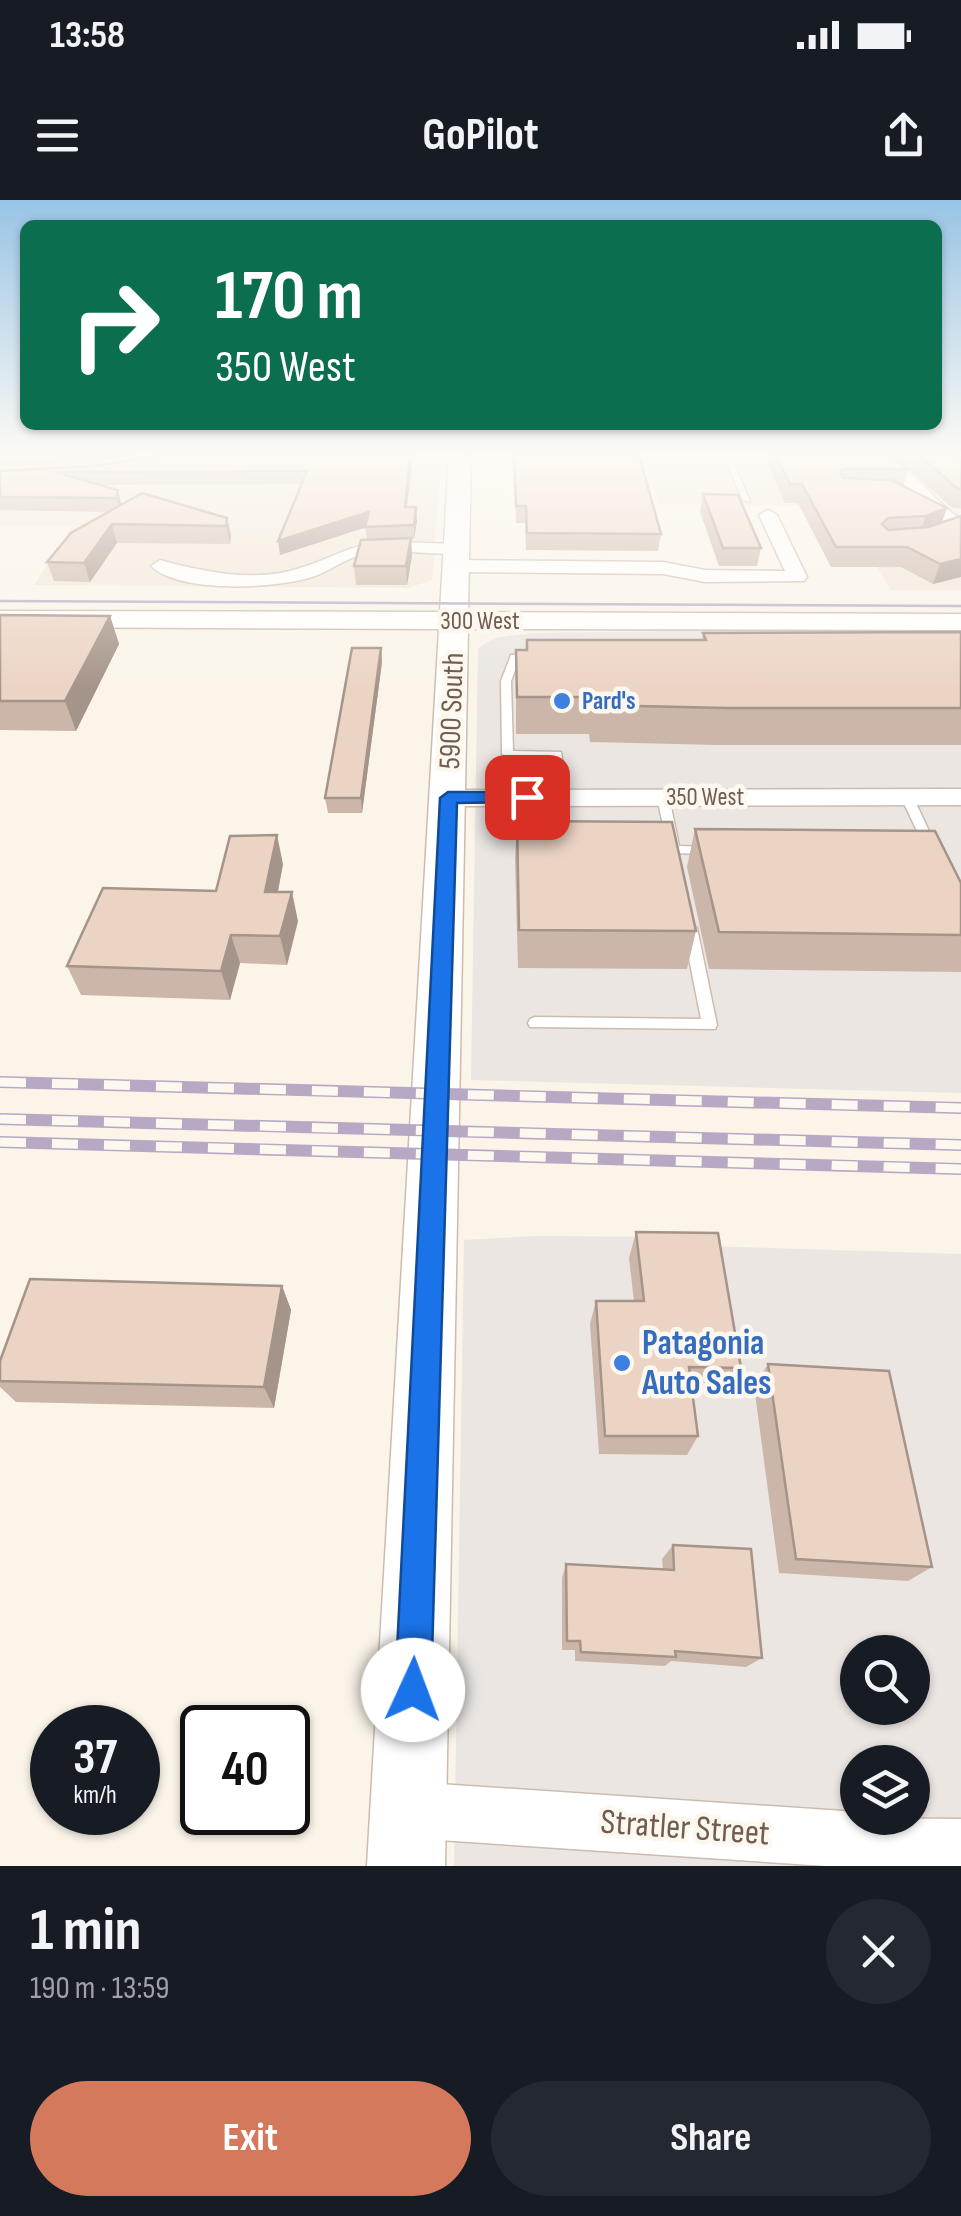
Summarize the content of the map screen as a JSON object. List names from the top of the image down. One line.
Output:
{"streets":{"street":["300 West","5900 South","350 West","Stratler Street"]},"crossings":[["300 West","5900 South"],["5900 South","350 West"],["5900 South","Stratler Street"]],"places":["Pard's","Patagonia Auto Sales"],"page":{"status":"13:58","header":"GoPilot","turn":["170 m","350 West"],"speed":"37 km/h","limit":"40","heading":["1 min","190 m · 13:59"],"buttons":["Exit","Share"]}}
